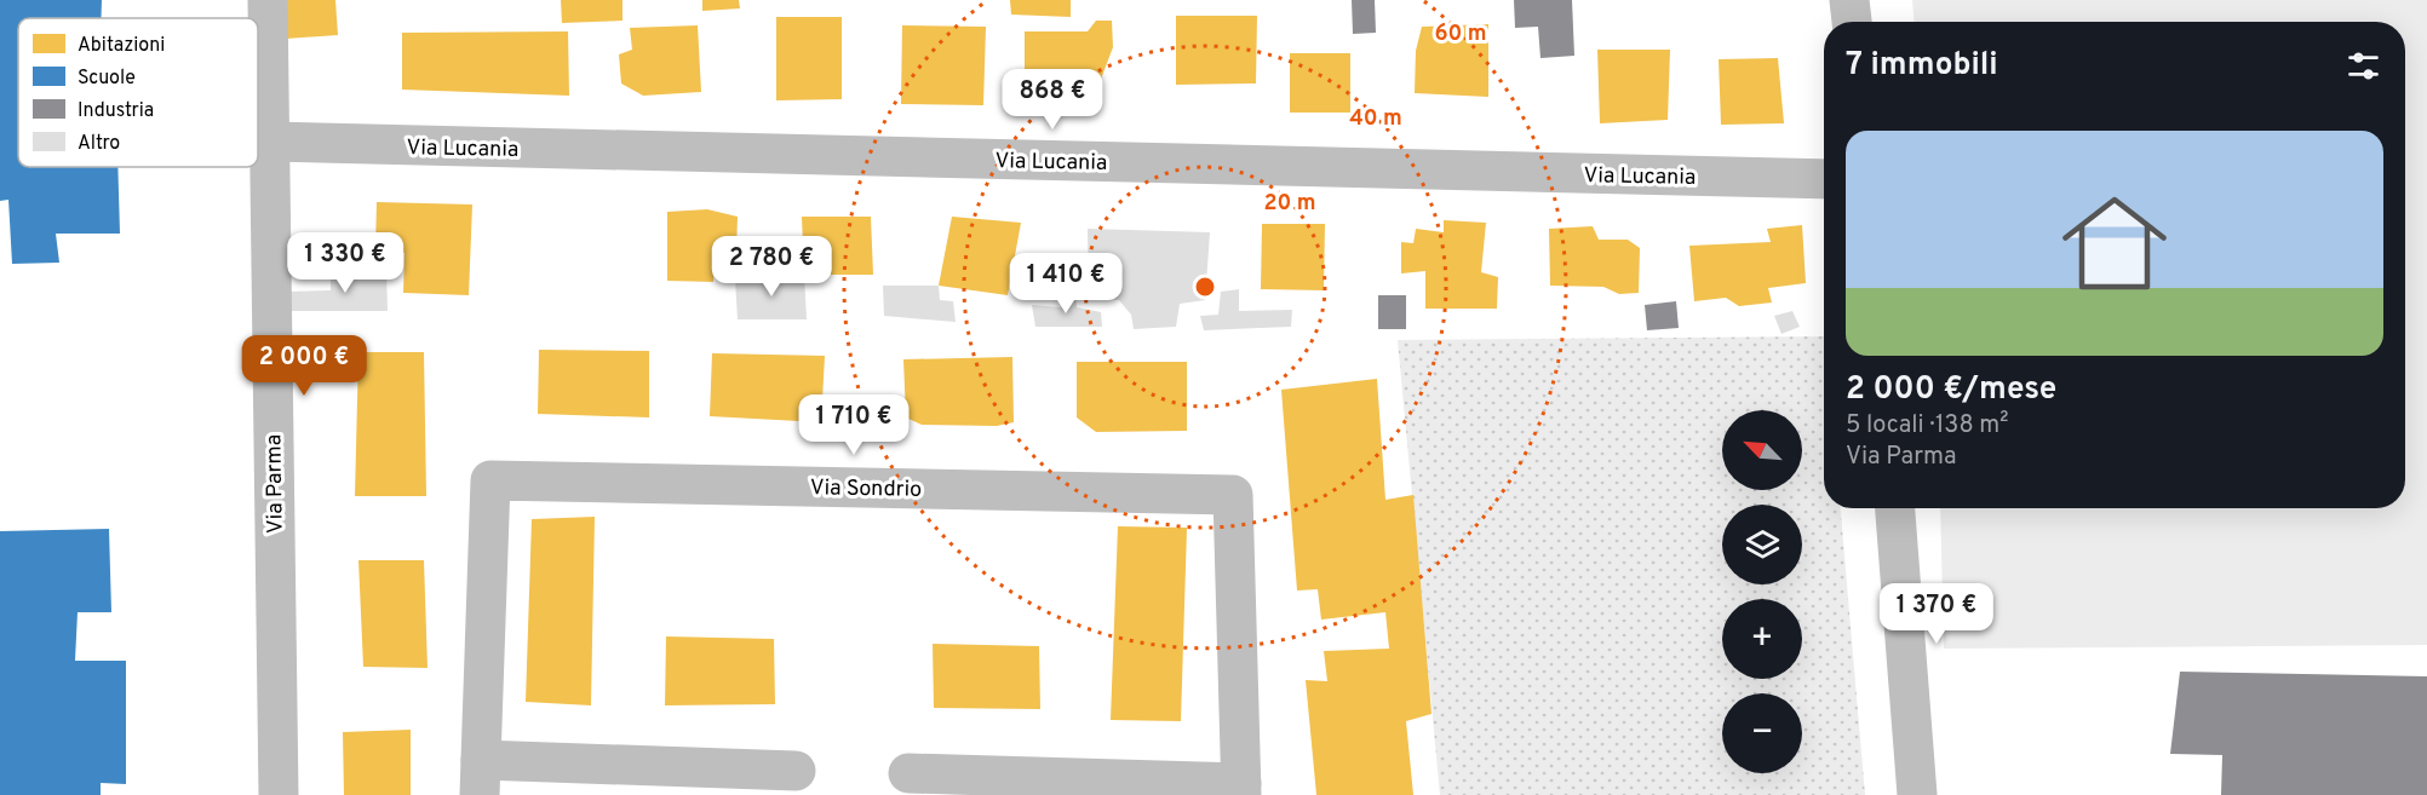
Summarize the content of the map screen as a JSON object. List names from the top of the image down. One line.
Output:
{"streets":{"street":["Via Lucania","Via Parma","Via Sondrio"]},"crossings":[["Via Lucania","Via Parma"]],"legend":["Abitazioni","Scuole","Industria","Altro"],"north":"top left","page":{"heading":"7 immobili","price":["868 €","1 330 €","2 780 €","1 410 €","2 000 €","1 710 €","1 370 €"],"list":[{"name":"2 000 €/mese","note":"5 locali · 138 m² · Via Parma"}],"map_buttons":["+","−"]},"rings":["60 m","40 m","20 m"]}
